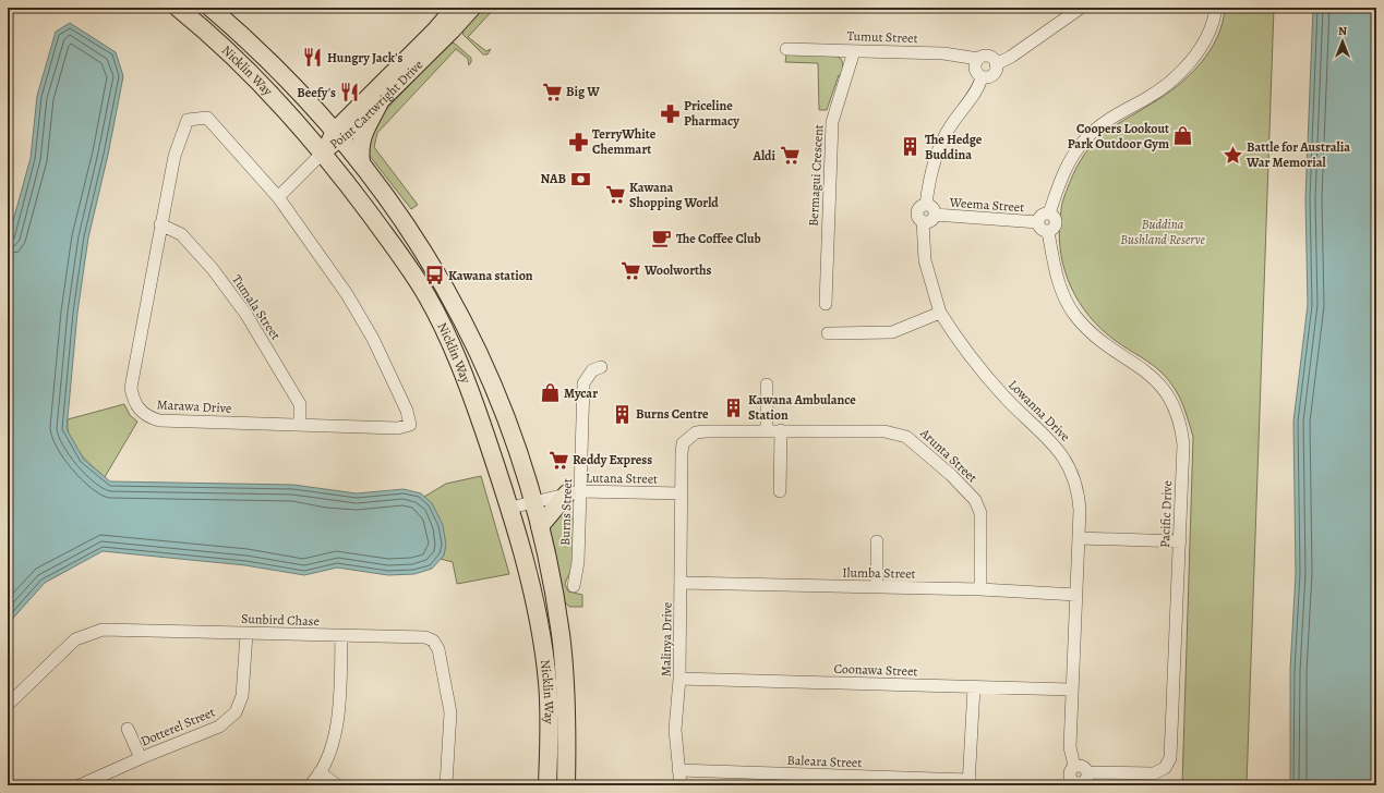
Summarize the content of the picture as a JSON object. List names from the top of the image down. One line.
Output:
{"streets":{"highway":["Nicklin Way"],"main road":["Point Cartwright Drive"],"street":["Tumut Street","Bermagui Crescent","Weema Street","Tumala Street","Marawa Drive","Lowanna Drive","Arunta Street","Lutana Street","Burns Street","Pacific Drive","Ilumba Street","Sunbird Chase","Malinya Drive","Coonawa Street","Dotterel Street","Baleara Street"]},"crossings":[["Tumut Street","Bermagui Crescent"],["Nicklin Way","Point Cartwright Drive"],["Nicklin Way","Lutana Street"],["Weema Street","Lowanna Drive"],["Weema Street","Pacific Drive"],["Tumala Street","Marawa Drive"],["Lowanna Drive","Pacific Drive"],["Lowanna Drive","Ilumba Street"],["Lowanna Drive","Coonawa Street"],["Arunta Street","Lutana Street"],["Arunta Street","Ilumba Street"],["Arunta Street","Malinya Drive"],["Lutana Street","Burns Street"],["Lutana Street","Malinya Drive"],["Ilumba Street","Malinya Drive"],["Sunbird Chase","Dotterel Street"],["Malinya Drive","Coonawa Street"],["Malinya Drive","Baleara Street"]],"parks":["Buddina Bushland Reserve"],"places":{"restaurant":["Hungry Jack's","Beefy's"],"supermarket":["Big W","Aldi","Kawana Shopping World","Woolworths","Reddy Express"],"pharmacy":["Priceline Pharmacy","TerryWhite Chemmart"],"shop":["Coopers Lookout Park Outdoor Gym","Mycar"],"building":["The Hedge Buddina","Kawana Ambulance Station","Burns Centre"],"place":["Battle for Australia War Memorial"],"bank":["NAB"],"cafe":["The Coffee Club"],"bus stop":["Kawana station"]},"north":"top"}
